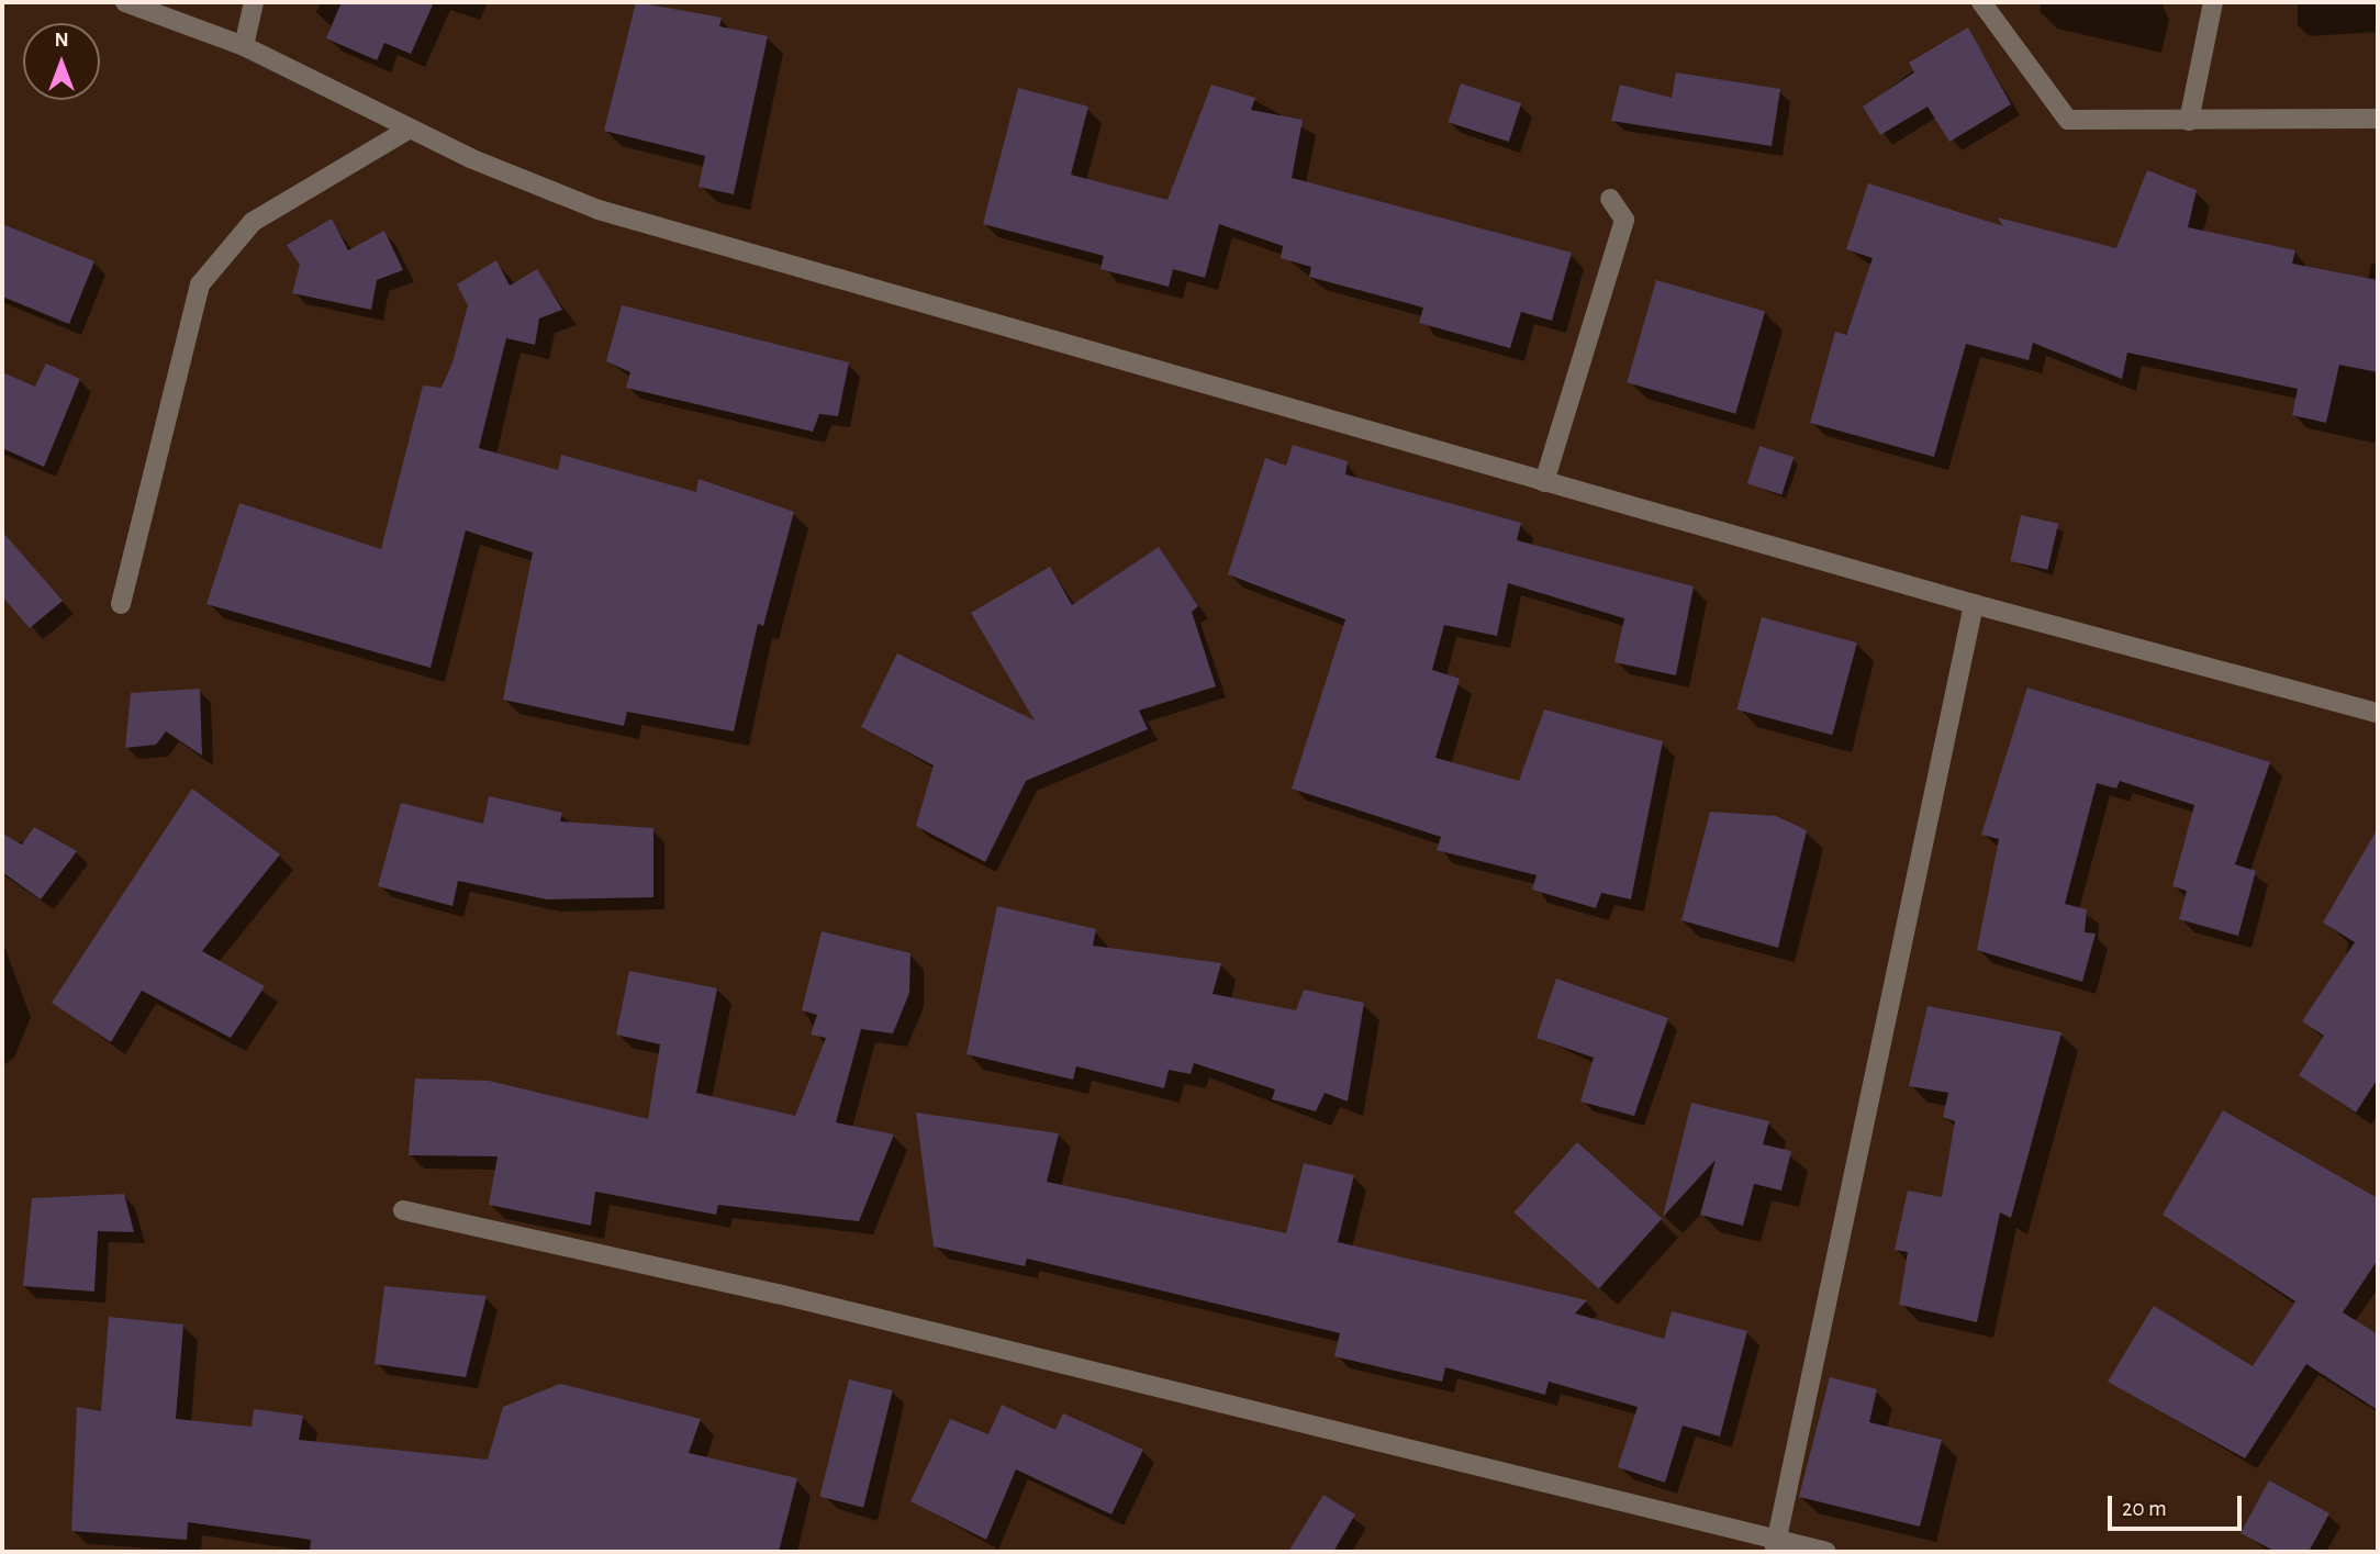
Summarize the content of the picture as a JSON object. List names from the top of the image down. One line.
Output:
{"scale_bar":"20 m","north":"top"}
